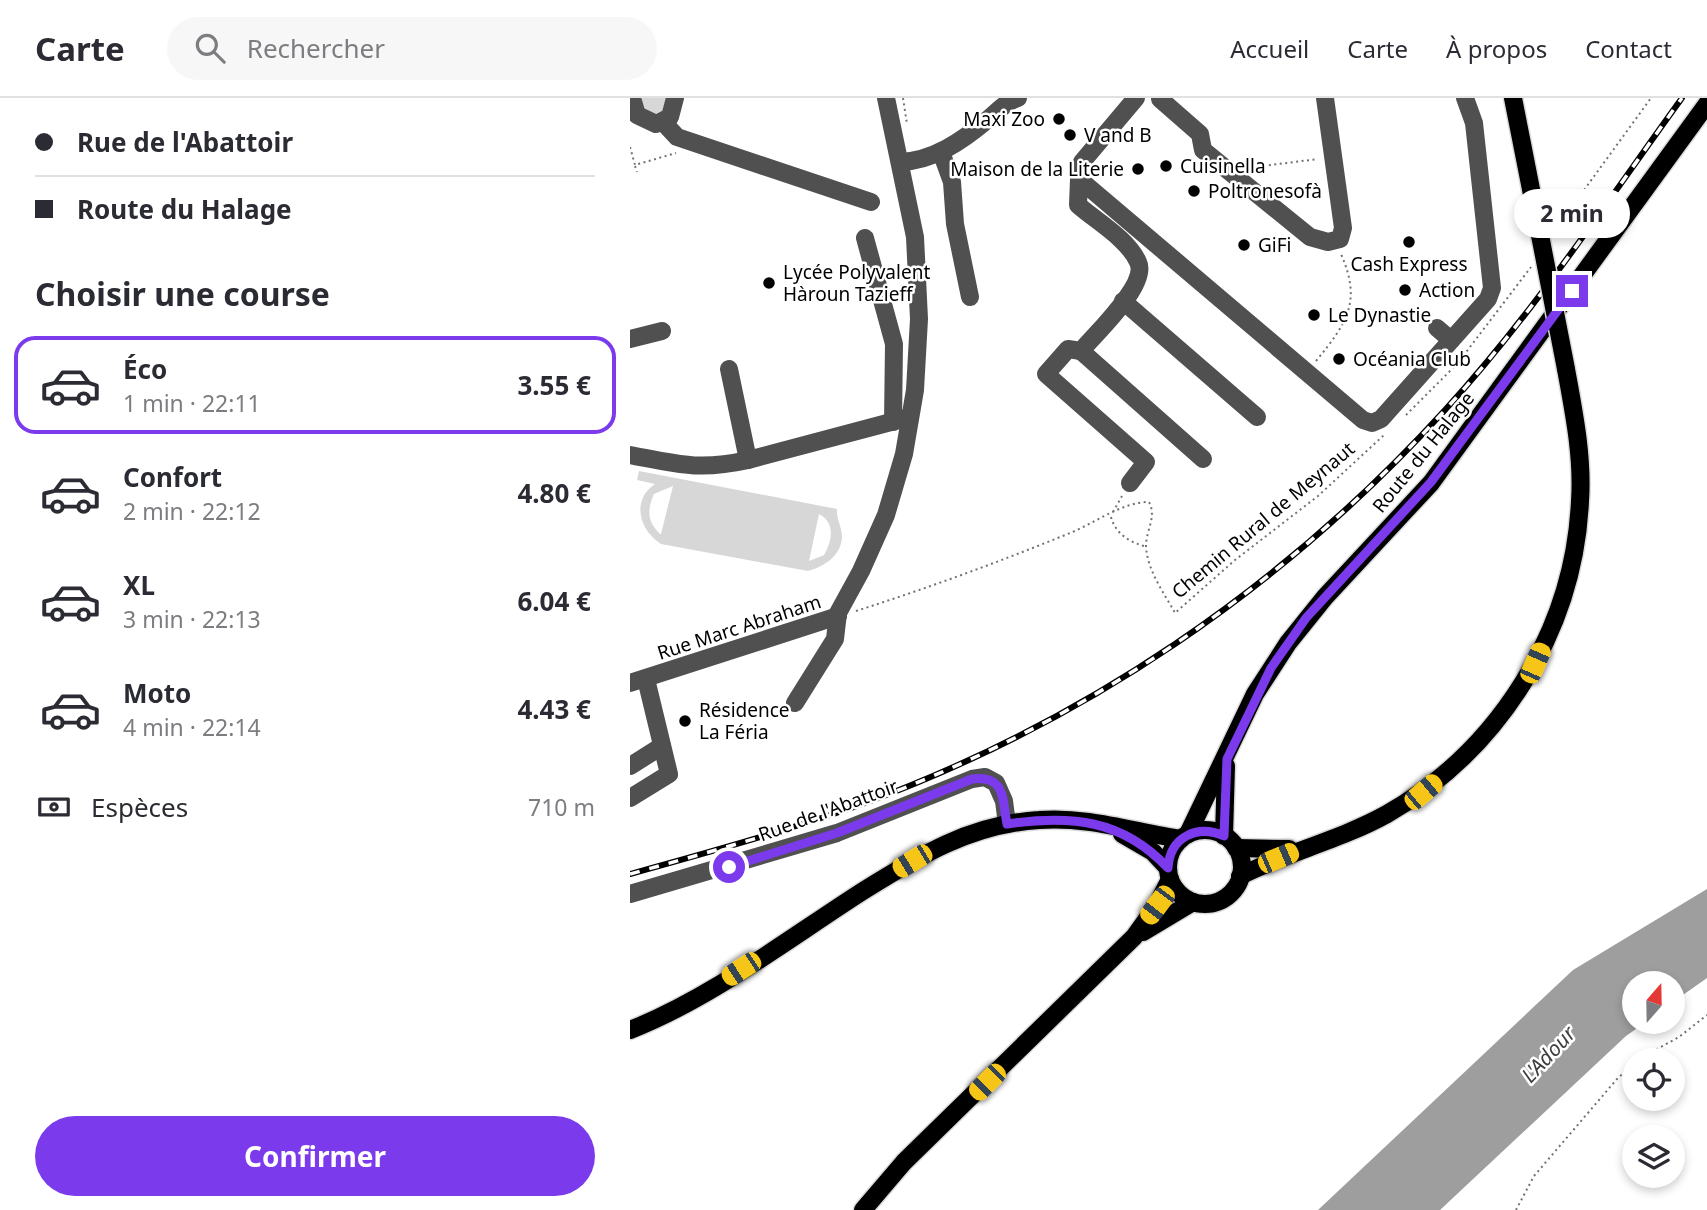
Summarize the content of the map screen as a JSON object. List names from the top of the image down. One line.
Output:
{"streets":{"main road":["Route du Halage"],"street":["Rue Marc Abraham","Rue de l'Abattoir"],"path":["Chemin Rural de Meynaut"]},"crossings":[["Chemin Rural de Meynaut","Rue Marc Abraham"]],"water":["L'Adour"],"places":["Maxi Zoo","V and B","Cuisinella","Maison de la Literie","Poltronesofà","Cash Express","GiFi","Lycée Polyvalent Hàroun Tazieff","Action","Le Dynastie","Océania Club","Résidence La Féria"],"north":"top","page":{"header":"Carte","search":"Rechercher","nav":["Accueil","Carte","À propos","Contact"],"banner":["Rue de l'Abattoir","Route du Halage"],"bubble":"2 min","heading":"Choisir une course","list":[{"name":"Éco","note":"1 min · 22:11","value":"3.55 €"},{"name":"Confort","note":"2 min · 22:12","value":"4.80 €"},{"name":"XL","note":"3 min · 22:13","value":"6.04 €"},{"name":"Moto","note":"4 min · 22:14","value":"4.43 €"}],"pay":["Espèces","710 m"],"buttons":"Confirmer"}}
